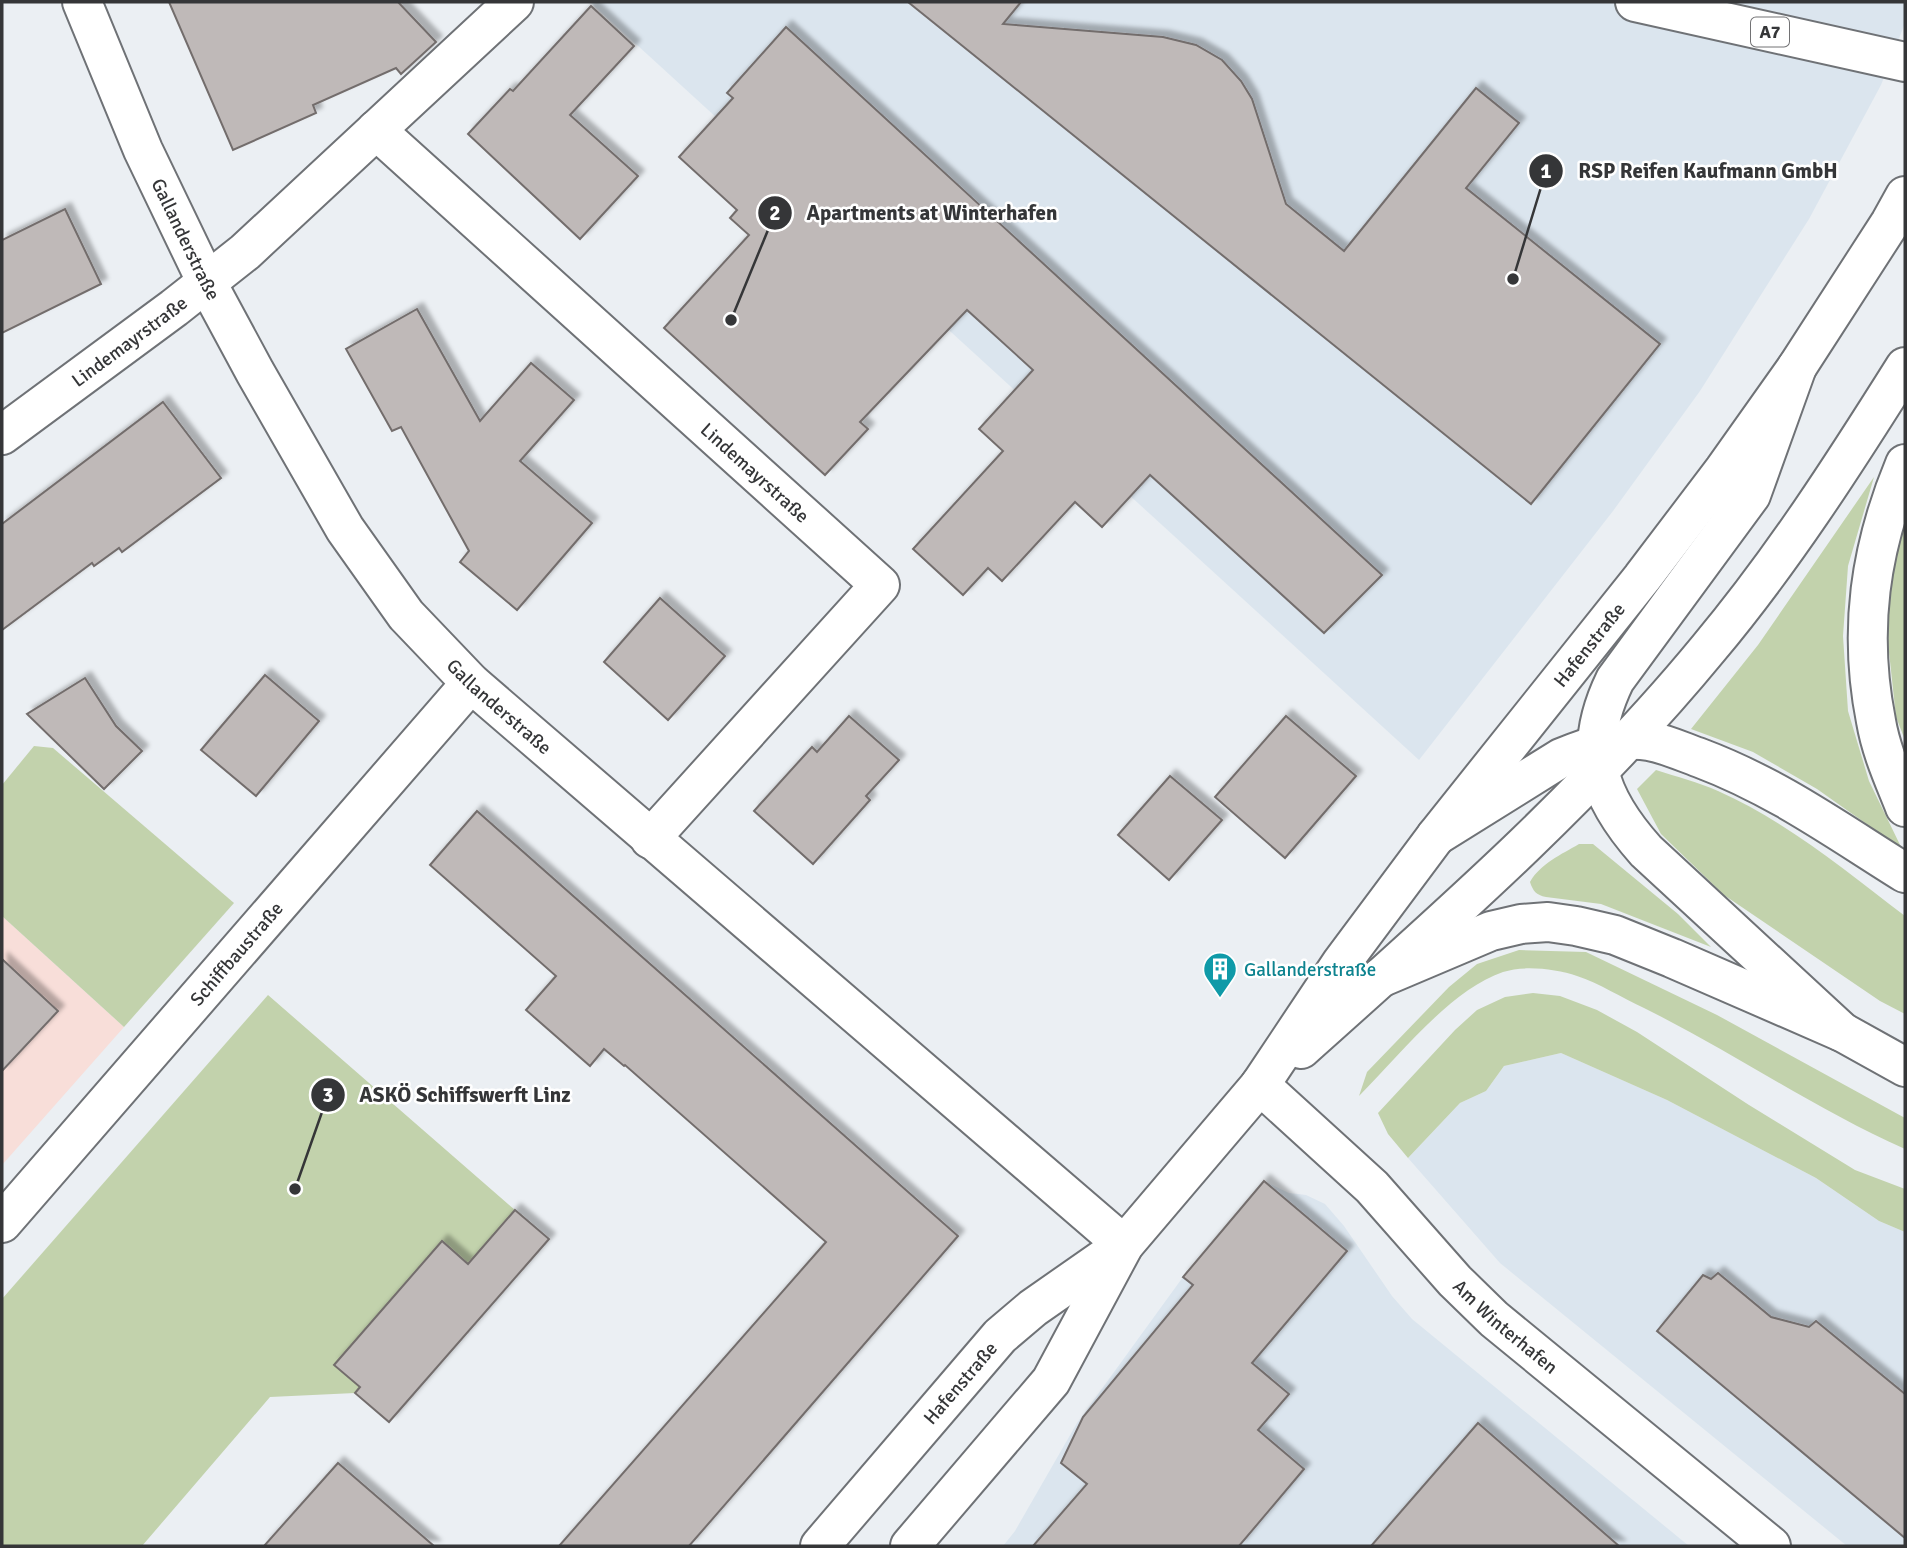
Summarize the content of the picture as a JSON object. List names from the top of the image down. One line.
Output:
{"streets":{"main road":["A7","Gallanderstraße","Lindemayrstraße","Hafenstraße","Schiffbaustraße","Am Winterhafen"]},"crossings":[["Gallanderstraße","Lindemayrstraße"],["Gallanderstraße","Hafenstraße"],["Gallanderstraße","Schiffbaustraße"],["Hafenstraße","Am Winterhafen"]],"places":{"other":["RSP Reifen Kaufmann GmbH","Apartments at Winterhafen","ASKÖ Schiffswerft Linz"],"building":["Gallanderstraße"]}}
